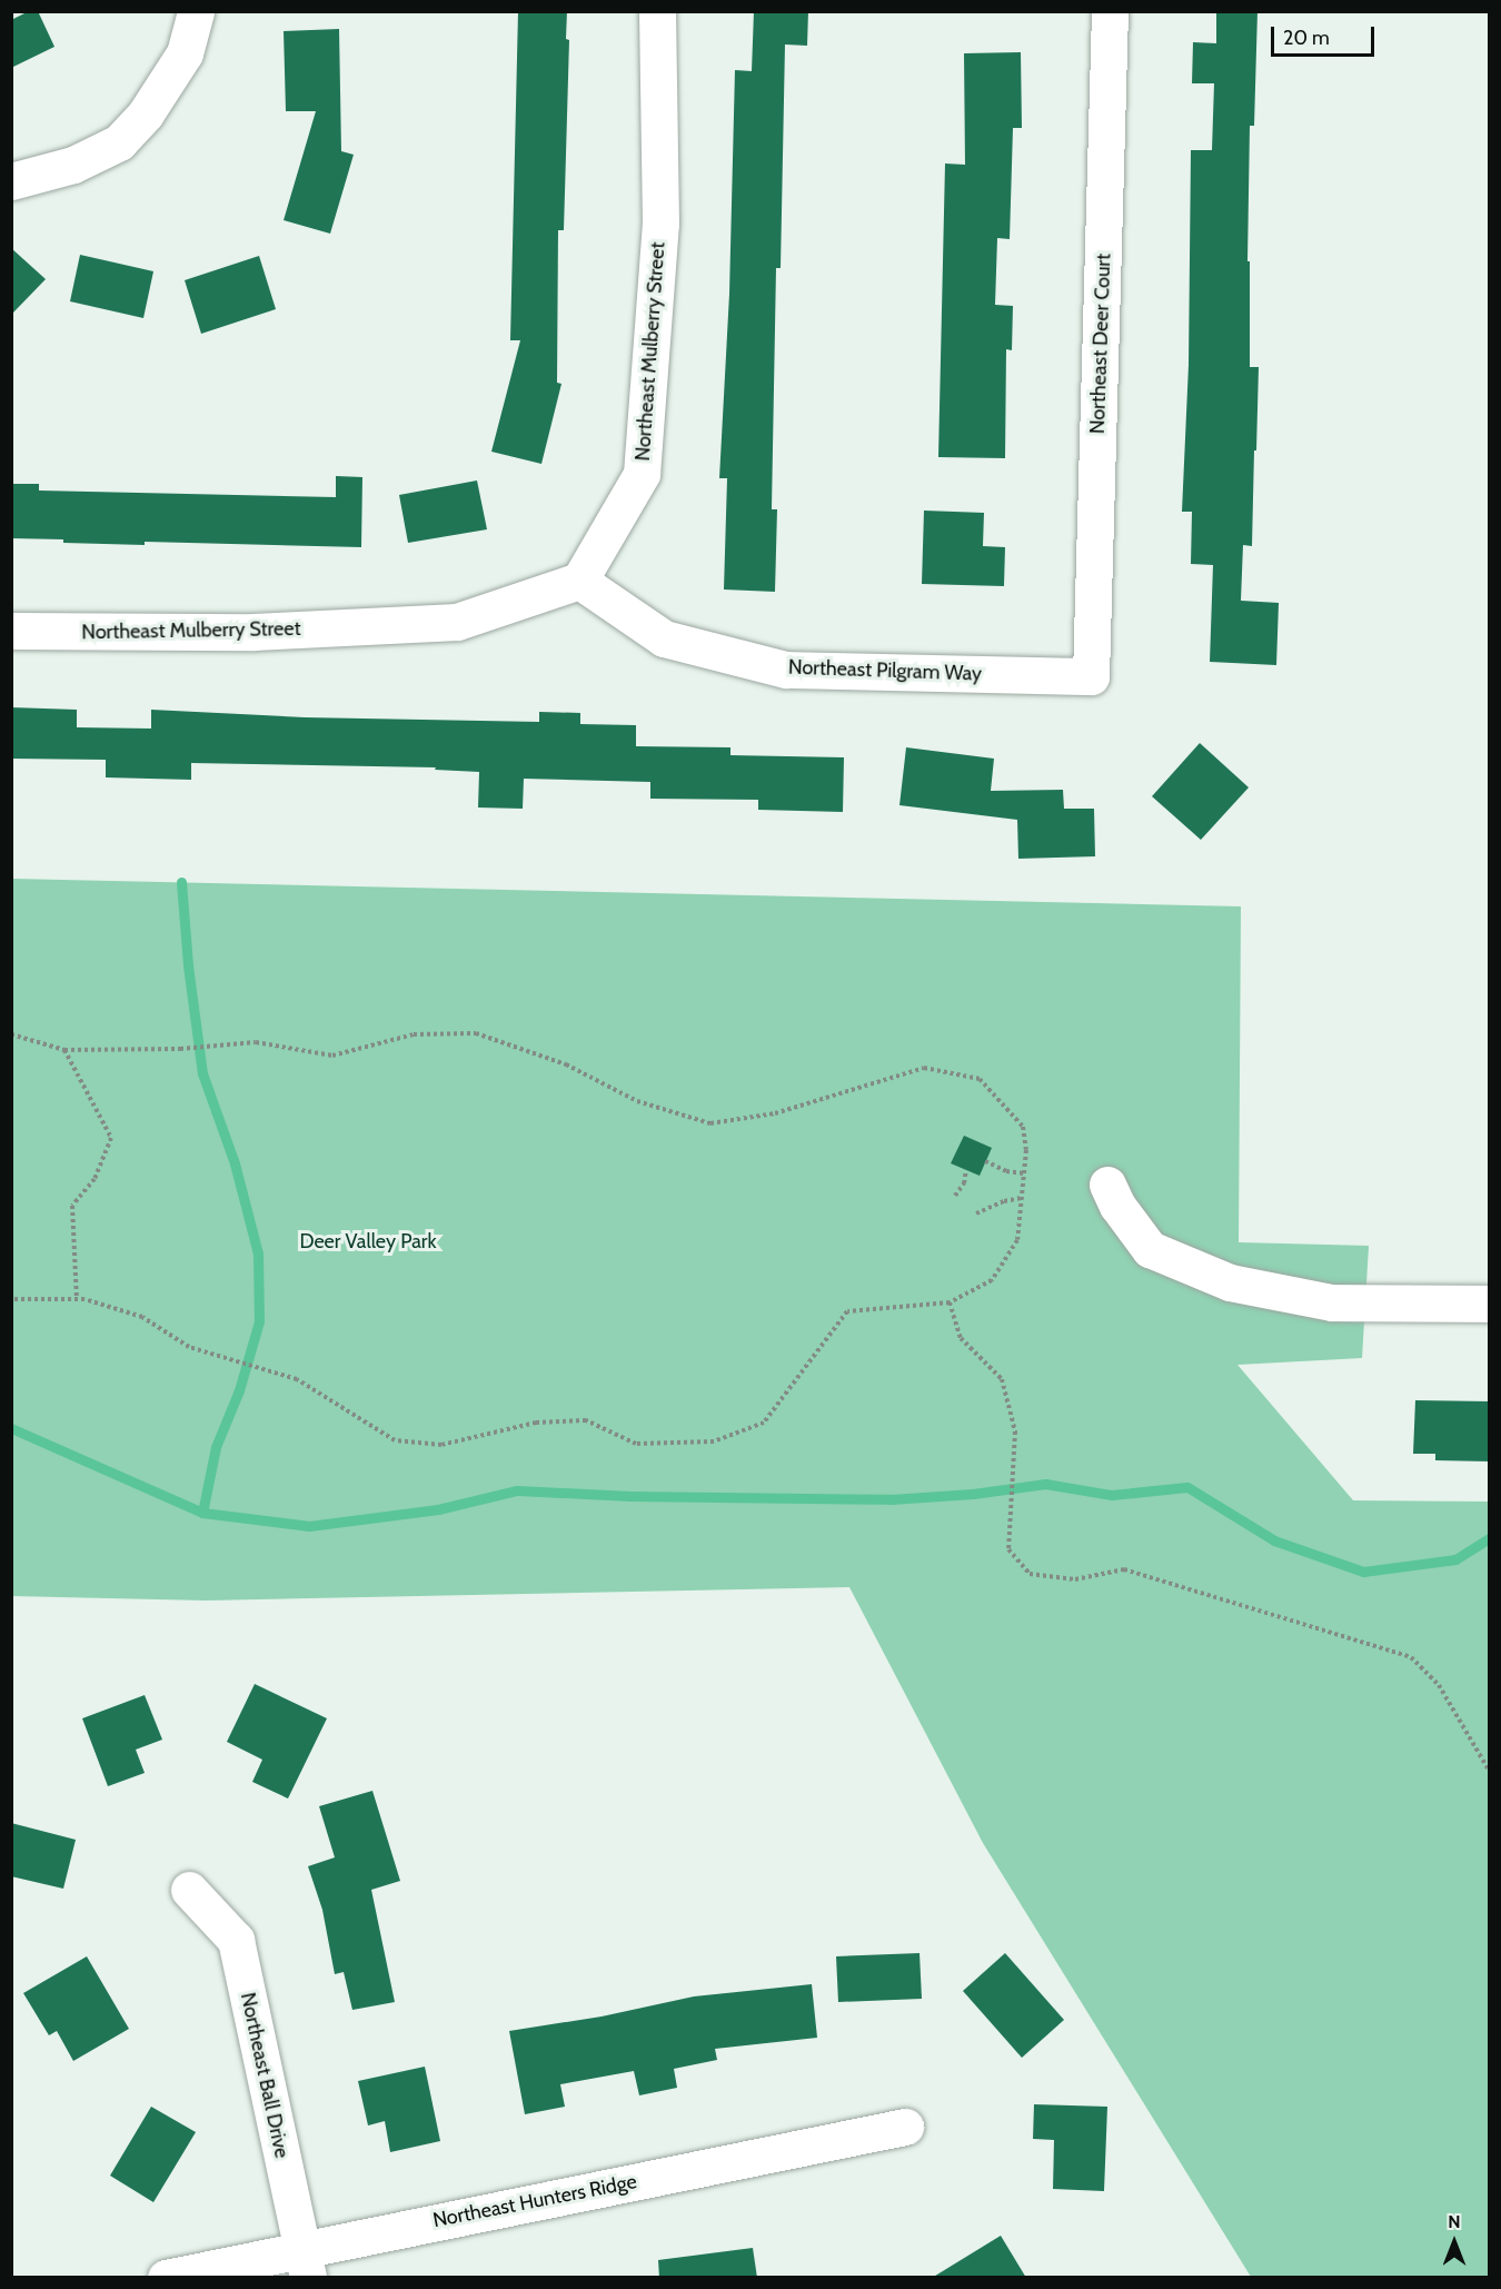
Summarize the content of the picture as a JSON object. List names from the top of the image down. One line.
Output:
{"streets":{"street":["Northeast Deer Court","Northeast Mulberry Street","Northeast Pilgram Way","Northeast Ball Drive","Northeast Hunters Ridge"]},"crossings":[["Northeast Deer Court","Northeast Pilgram Way"],["Northeast Mulberry Street","Northeast Pilgram Way"],["Northeast Ball Drive","Northeast Hunters Ridge"]],"parks":["Deer Valley Park"],"scale_bar":"20 m","north":"top"}
